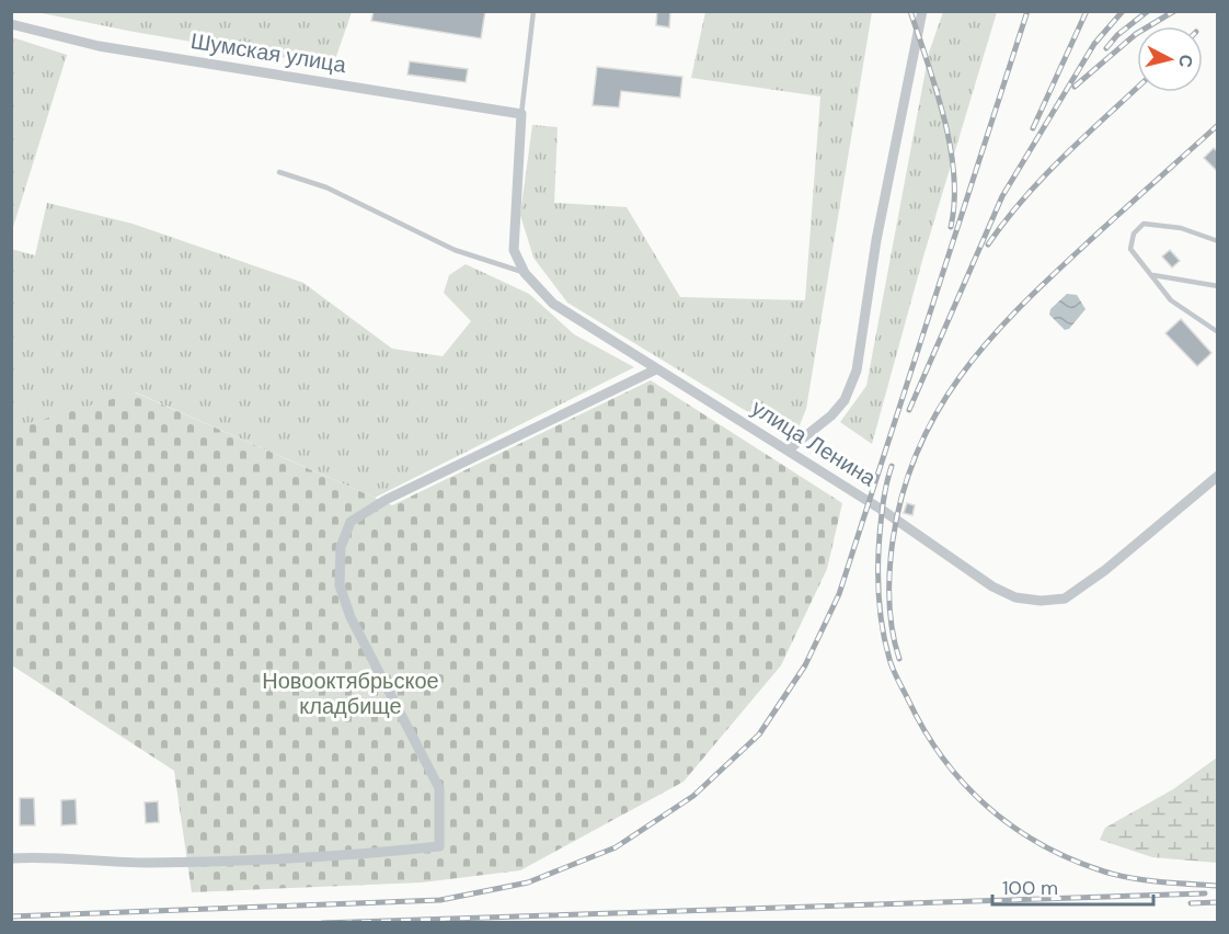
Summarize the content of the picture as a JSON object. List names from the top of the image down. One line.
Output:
{"streets":{"street":["Шумская улица","улица Ленина"]},"crossings":[["Шумская улица","улица Ленина"]],"parks":["Новооктябрьское кладбище"],"scale_bar":"100 m","north":"right"}
